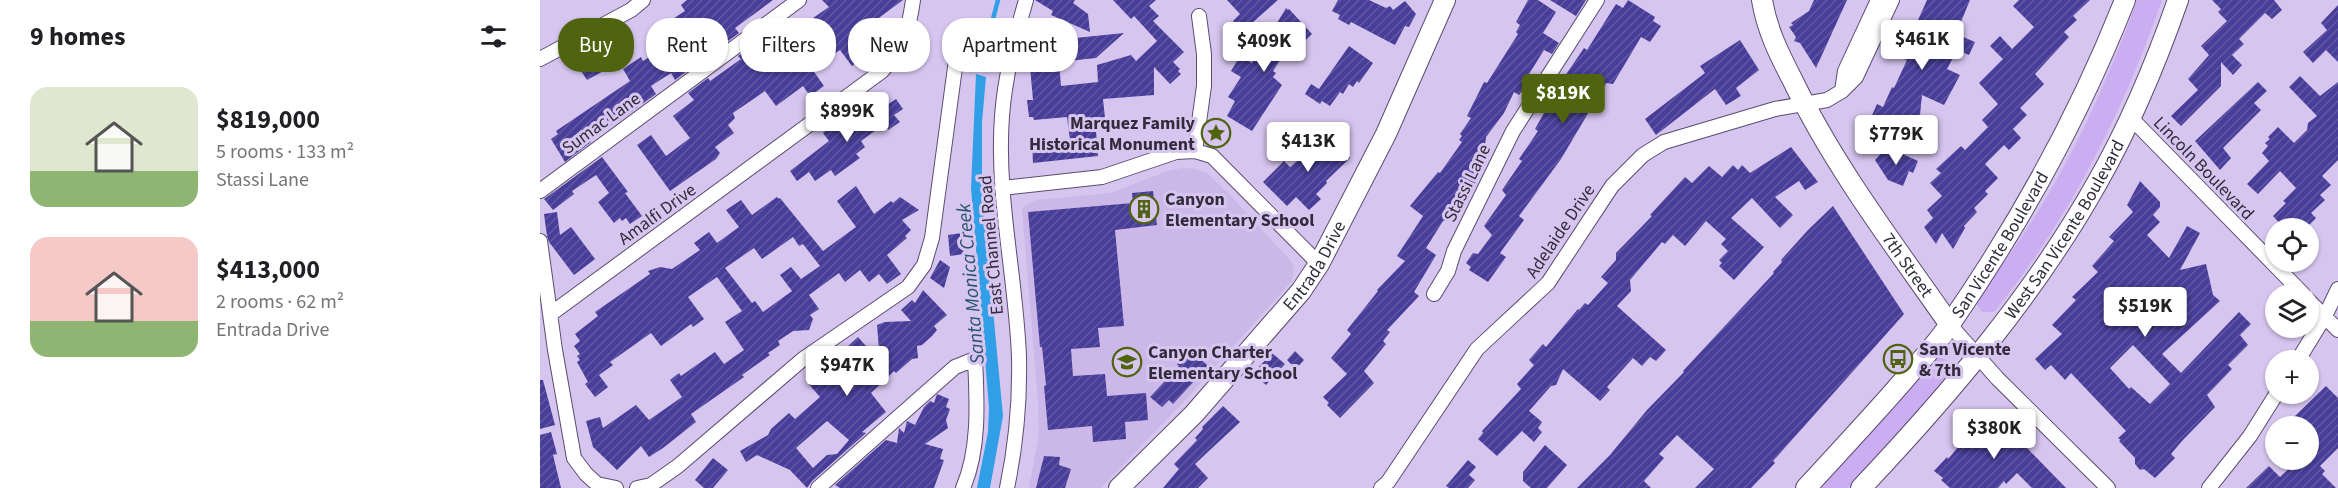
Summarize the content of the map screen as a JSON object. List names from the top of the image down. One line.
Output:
{"streets":{"main road":["West San Vicente Boulevard","San Vicente Boulevard","Entrada Drive","7th Street"],"street":["Sumac Lane","Lincoln Boulevard","Stassi Lane","Amalfi Drive","Adelaide Drive","East Channel Road"]},"crossings":[["Lincoln Boulevard","West San Vicente Boulevard"],["West San Vicente Boulevard","7th Street"],["Adelaide Drive","7th Street"],["San Vicente Boulevard","7th Street"]],"water":["Santa Monica Creek"],"places":{"place":["Marquez Family Historical Monument"],"building":["Canyon Elementary School"],"bus stop":["San Vicente & 7th"],"school or university":["Canyon Charter Elementary School"]},"page":{"heading":"9 homes","chip":["Buy","Rent","Filters","New","Apartment"],"price":["$461K","$409K","$819K","$899K","$779K","$413K","$519K","$947K","$380K"],"list":[{"name":"$819,000","note":"5 rooms · 133 m² · Stassi Lane"},{"name":"$413,000","note":"2 rooms · 62 m² · Entrada Drive"}],"map_buttons":["+","−"]}}
